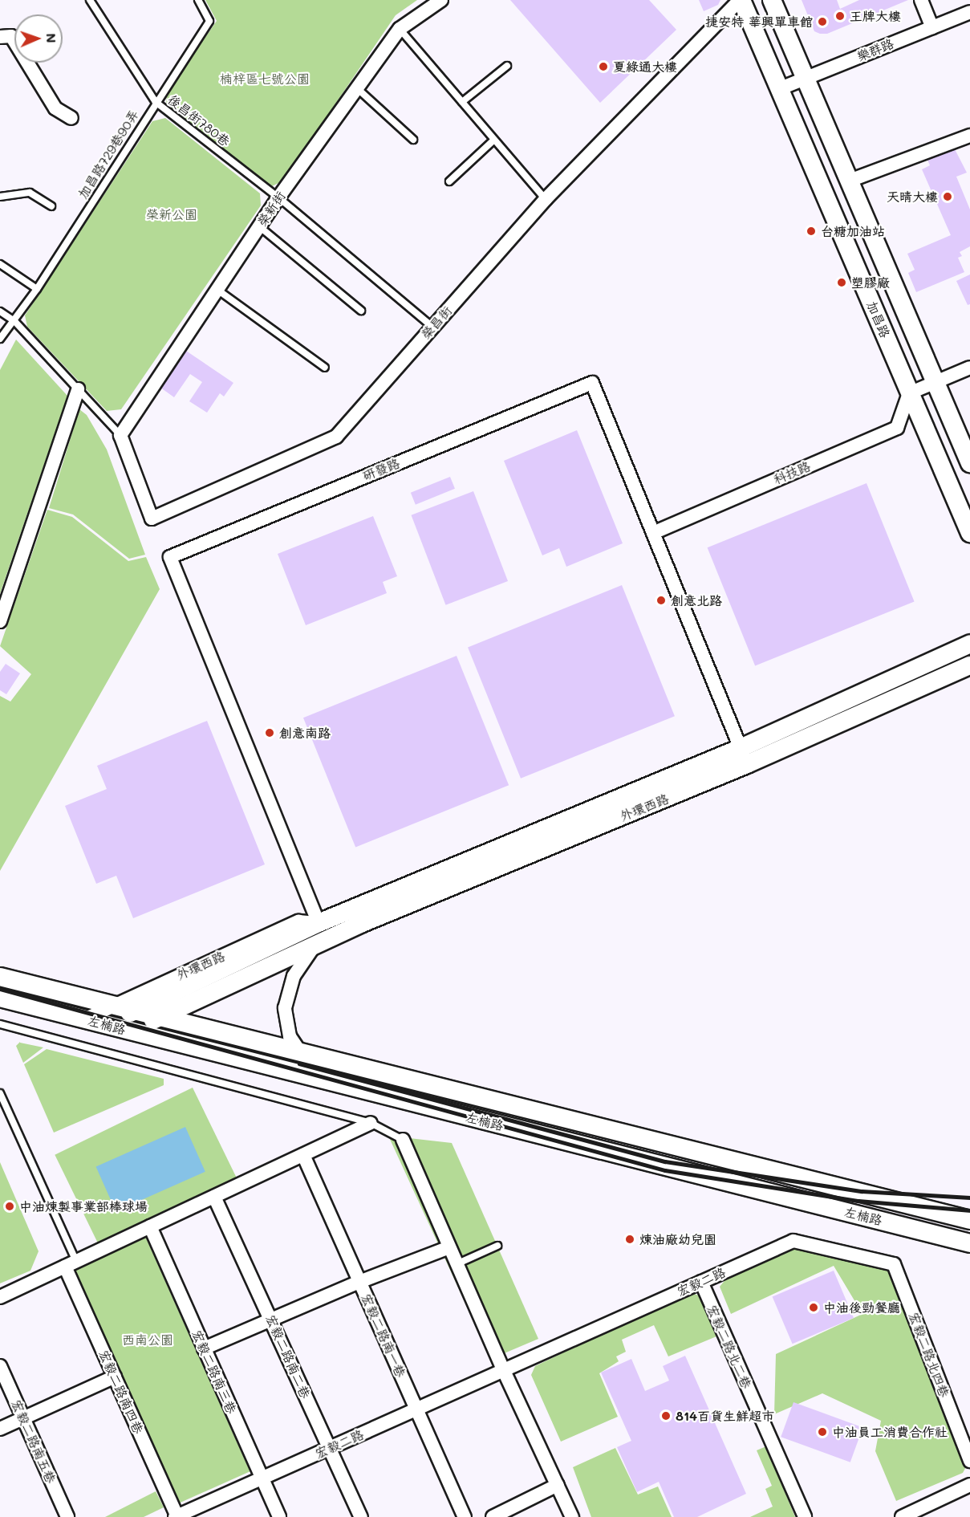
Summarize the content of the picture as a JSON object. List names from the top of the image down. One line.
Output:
{"streets":{"street":["樂群路","榮新街","加昌路","榮昌街","研發路","科技路","外環西路","左楠路","宏毅二路","宏毅二路南一巷","宏毅二路北二巷","宏毅二路北四巷","宏毅二路南二巷","宏毅二路南三巷","宏毅二路南四巷","宏毅二路南五巷"],"lane":["後昌街780巷","加昌路729巷90弄"]},"crossings":[["樂群路","加昌路"],["後昌街780巷","加昌路729巷90弄"],["後昌街780巷","榮新街"],["後昌街780巷","榮昌街"],["榮新街","榮昌街"],["加昌路","榮昌街"],["加昌路","科技路"],["研發路","科技路"],["研發路","外環西路"],["外環西路","左楠路"],["宏毅二路","宏毅二路南一巷"],["宏毅二路","宏毅二路北二巷"],["宏毅二路","宏毅二路北四巷"],["宏毅二路","宏毅二路南二巷"],["宏毅二路","宏毅二路南三巷"],["宏毅二路","宏毅二路南四巷"]],"parks":["楠梓區七號公園","榮新公園","西南公園"],"places":["王牌大樓","捷安特 華興單車館","夏綠通大樓","天晴大樓","台糖加油站","塑膠廠","創意北路","創意南路","中油煉製事業部棒球場","煉油廠幼兒園","中油後勁餐廳","814百貨生鮮超市","中油員工消費合作社"],"north":"right"}
